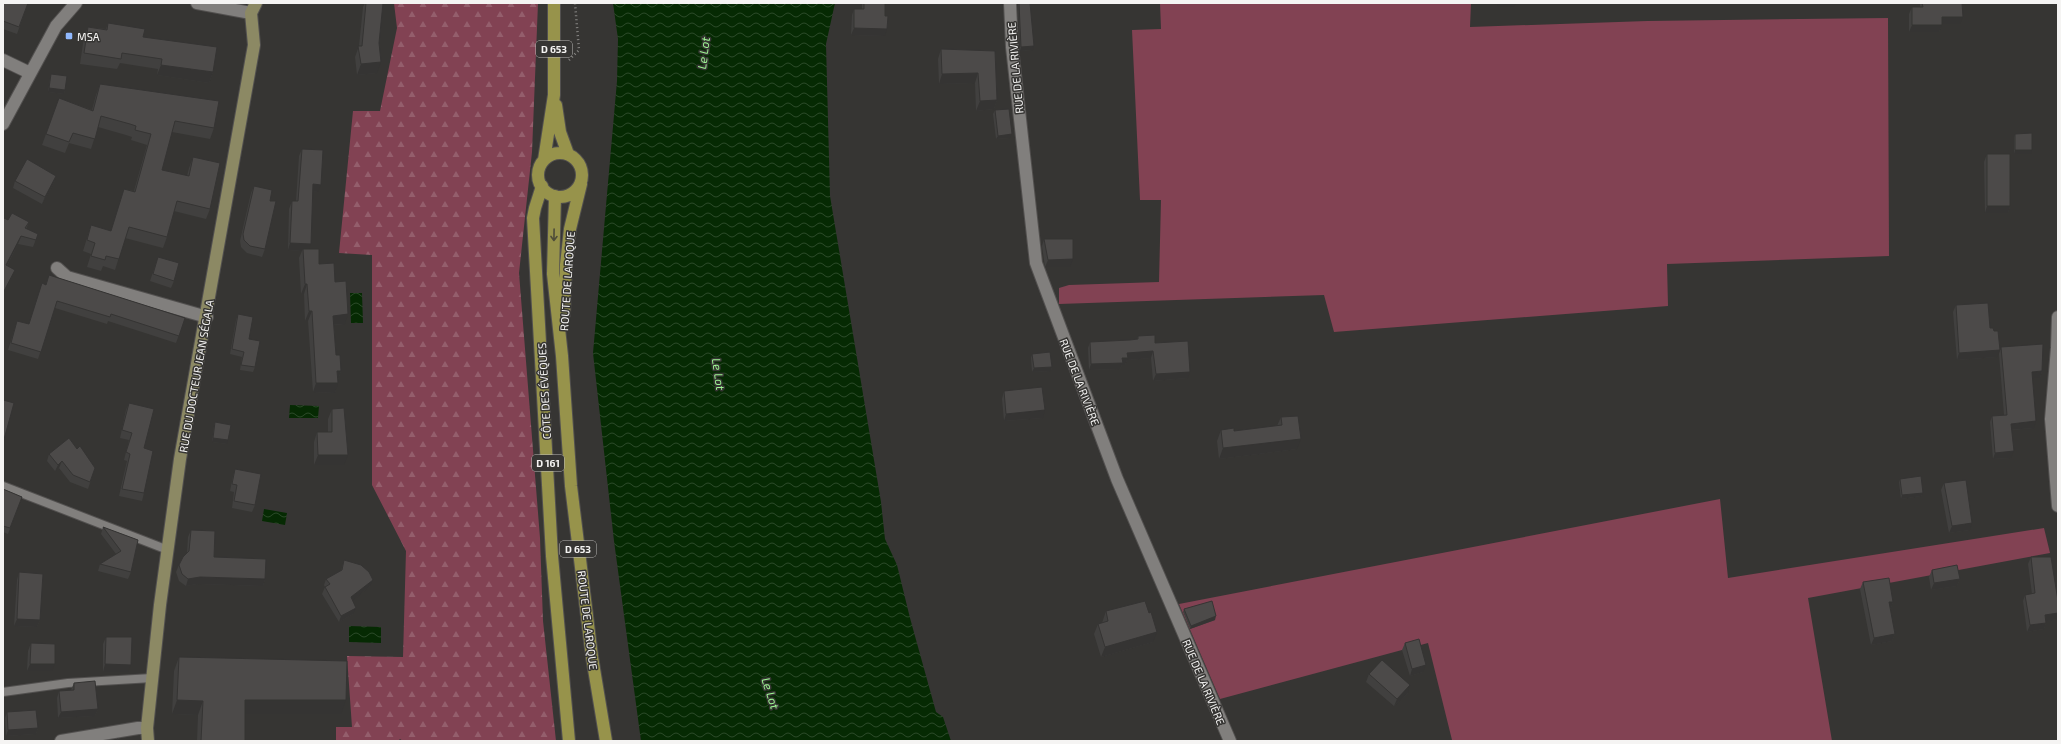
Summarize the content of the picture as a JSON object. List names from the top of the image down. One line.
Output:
{"streets":{"main road":["D 653","ROUTE DE LAROQUE","CÔTE DES ÉVÊQUES","D 161"],"street":["RUE DE LA RIVIÈRE","RUE DU DOCTEUR JEAN SÉGALA"]},"crossings":[["D 653","ROUTE DE LAROQUE"],["D 653","CÔTE DES ÉVÊQUES"],["ROUTE DE LAROQUE","CÔTE DES ÉVÊQUES"]],"water":["Le Lot"],"places":{"transit":["MSA"]}}
